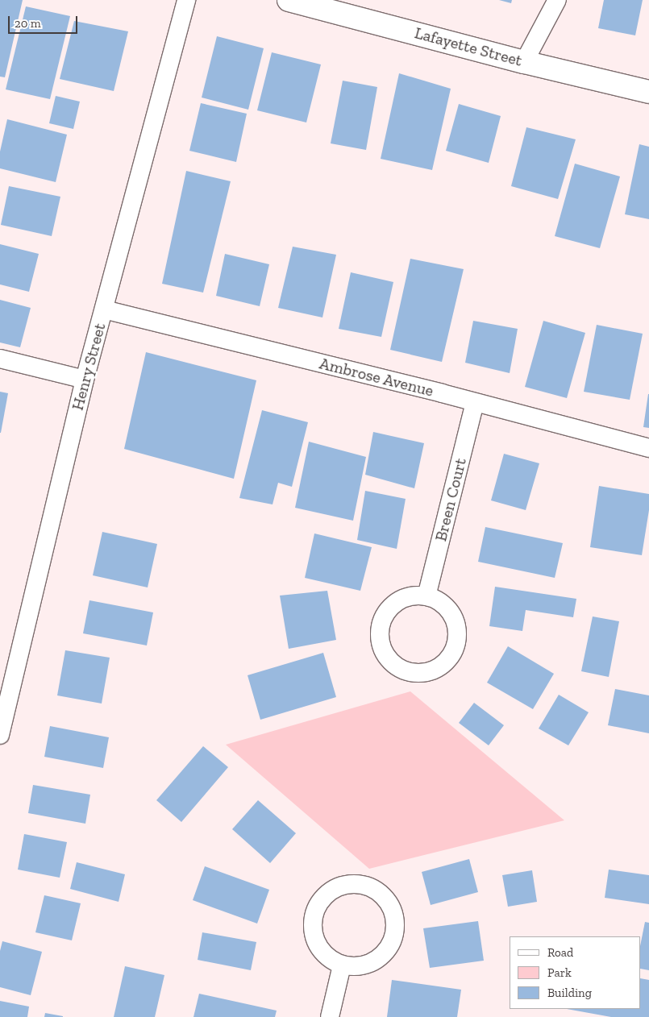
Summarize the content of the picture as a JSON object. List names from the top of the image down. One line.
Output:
{"streets":{"street":["Lafayette Street","Henry Street","Ambrose Avenue","Breen Court"]},"crossings":[["Henry Street","Ambrose Avenue"],["Ambrose Avenue","Breen Court"]],"legend":["Road","Park","Building"],"scale_bar":"20 m"}
